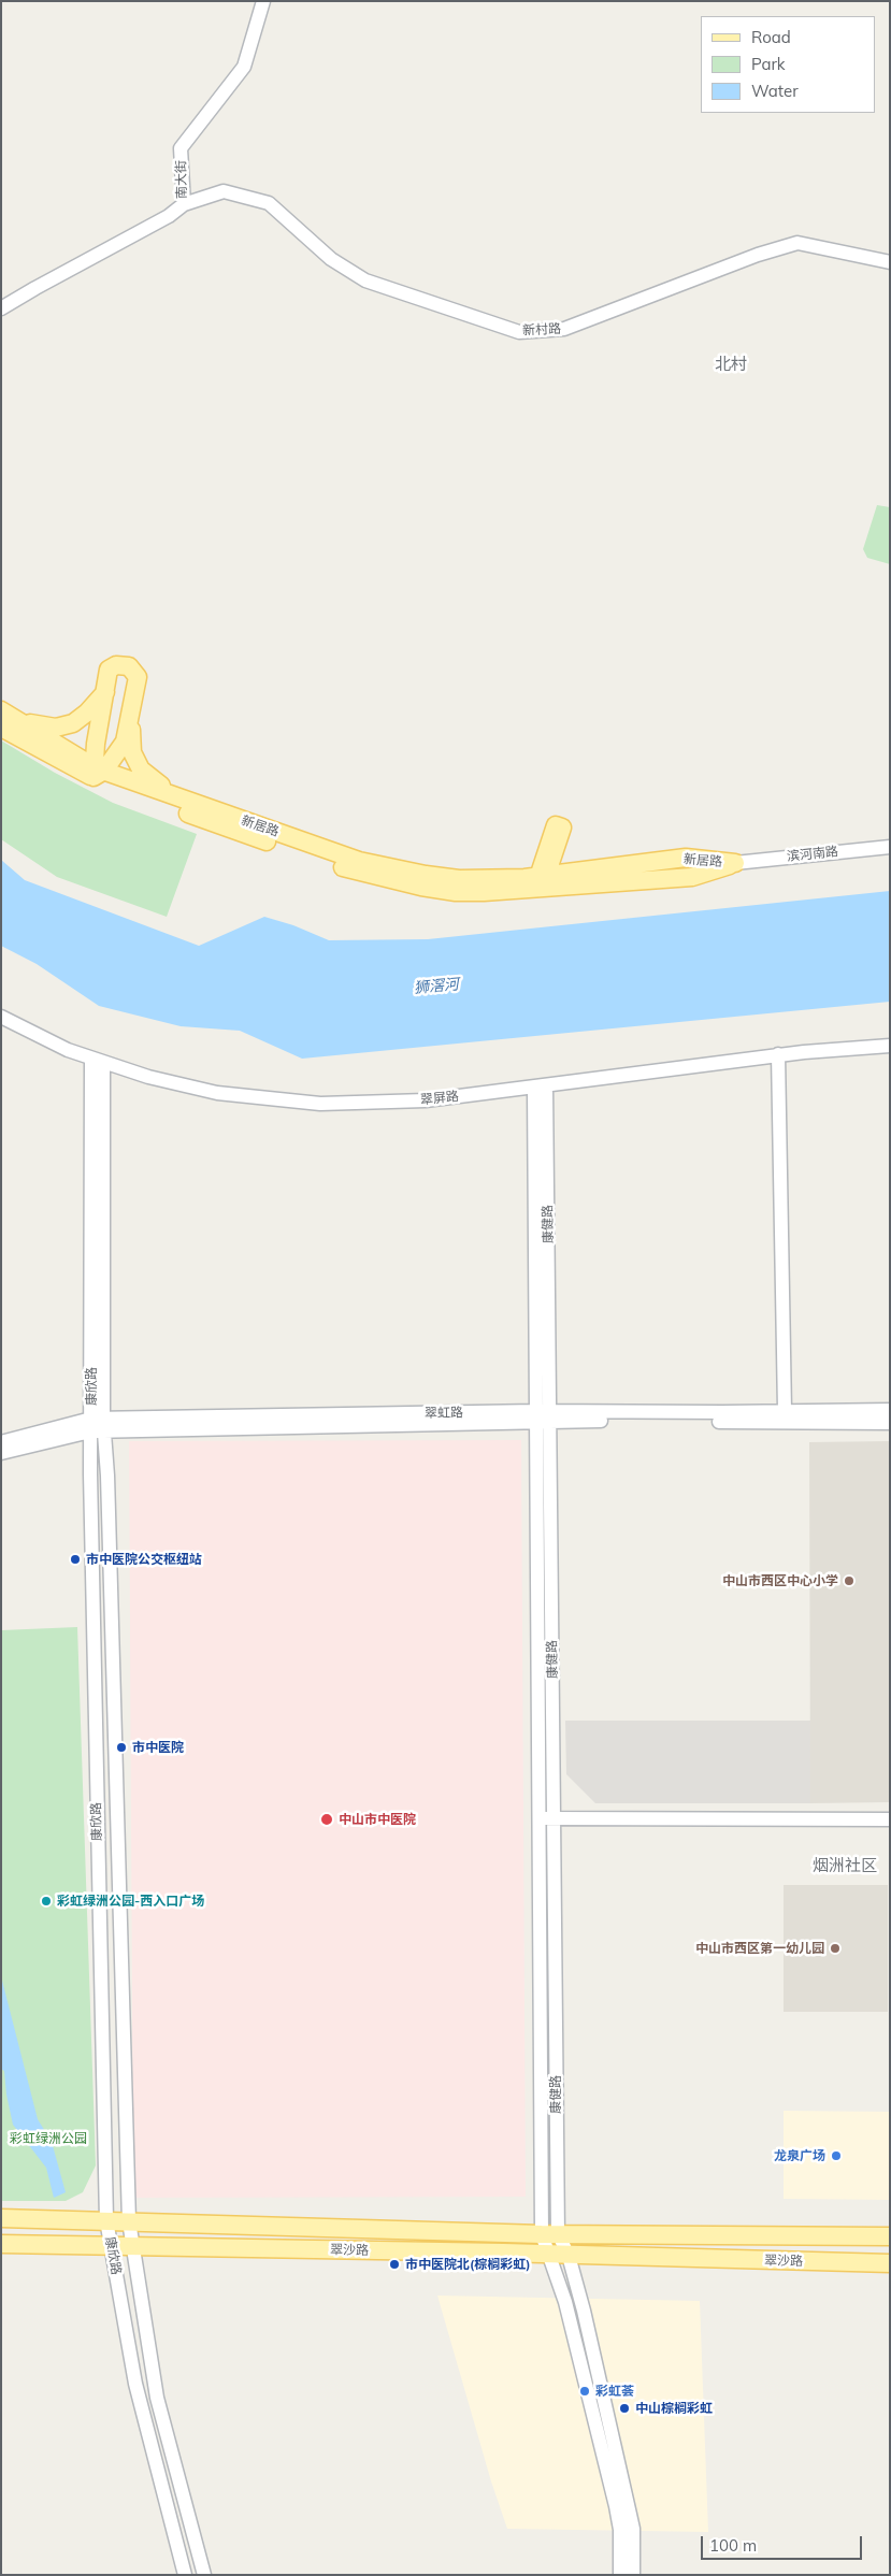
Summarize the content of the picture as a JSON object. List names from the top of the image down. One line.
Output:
{"streets":{"main road":["新居路","翠沙路"],"street":["南大街","新村路","滨河南路","翠屏路","康健路","康欣路","翠虹路"]},"crossings":[["南大街","新村路"],["新居路","滨河南路"],["翠屏路","康健路"],["翠屏路","康欣路"],["康健路","翠虹路"],["康健路","翠沙路"],["康欣路","翠虹路"],["康欣路","翠沙路"]],"districts":["北村","烟洲社区"],"water":["狮滘河"],"parks":["彩虹绿洲公园"],"places":["市中医院公交枢纽站","中山市西区中心小学","市中医院","中山市中医院","彩虹绿洲公园-西入口广场","中山市西区第一幼儿园","龙泉广场","市中医院北(棕榈彩虹)","彩虹荟","中山棕榈彩虹"],"legend":["Road","Park","Water"],"scale_bar":"100 m"}
